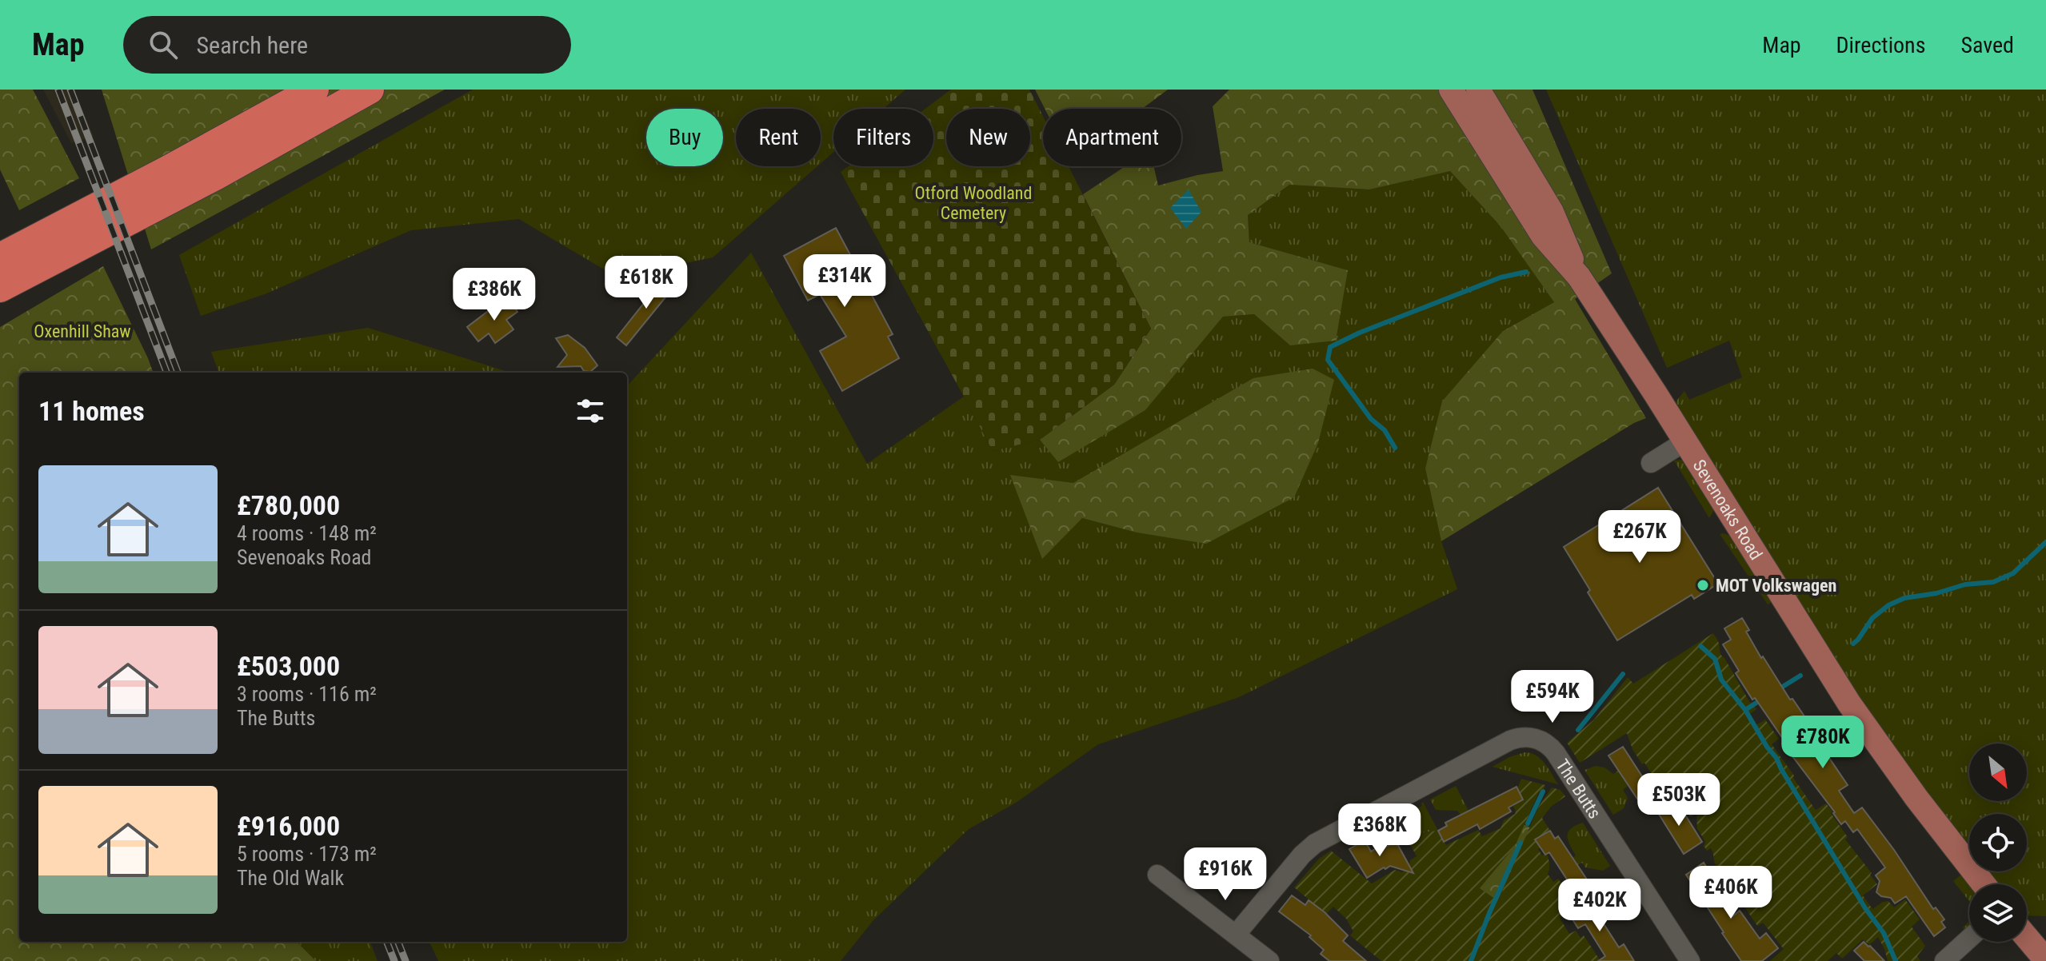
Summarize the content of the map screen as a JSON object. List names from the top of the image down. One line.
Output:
{"streets":{"main road":["Sevenoaks Road"],"street":["The Butts"]},"parks":["Otford Woodland Cemetery","Oxenhill Shaw"],"places":["MOT Volkswagen"],"north":"bottom right","page":{"header":"Map","search":"Search here","nav":["Map","Directions","Saved"],"chip":["Buy","Rent","Filters","New","Apartment"],"price":["£314K","£618K","£386K","£267K","£594K","£780K","£503K","£368K","£916K","£406K","£402K"],"heading":"11 homes","list":[{"name":"£780,000","note":"4 rooms · 148 m² · Sevenoaks Road"},{"name":"£503,000","note":"3 rooms · 116 m² · The Butts"},{"name":"£916,000","note":"5 rooms · 173 m² · The Old Walk"}]}}
